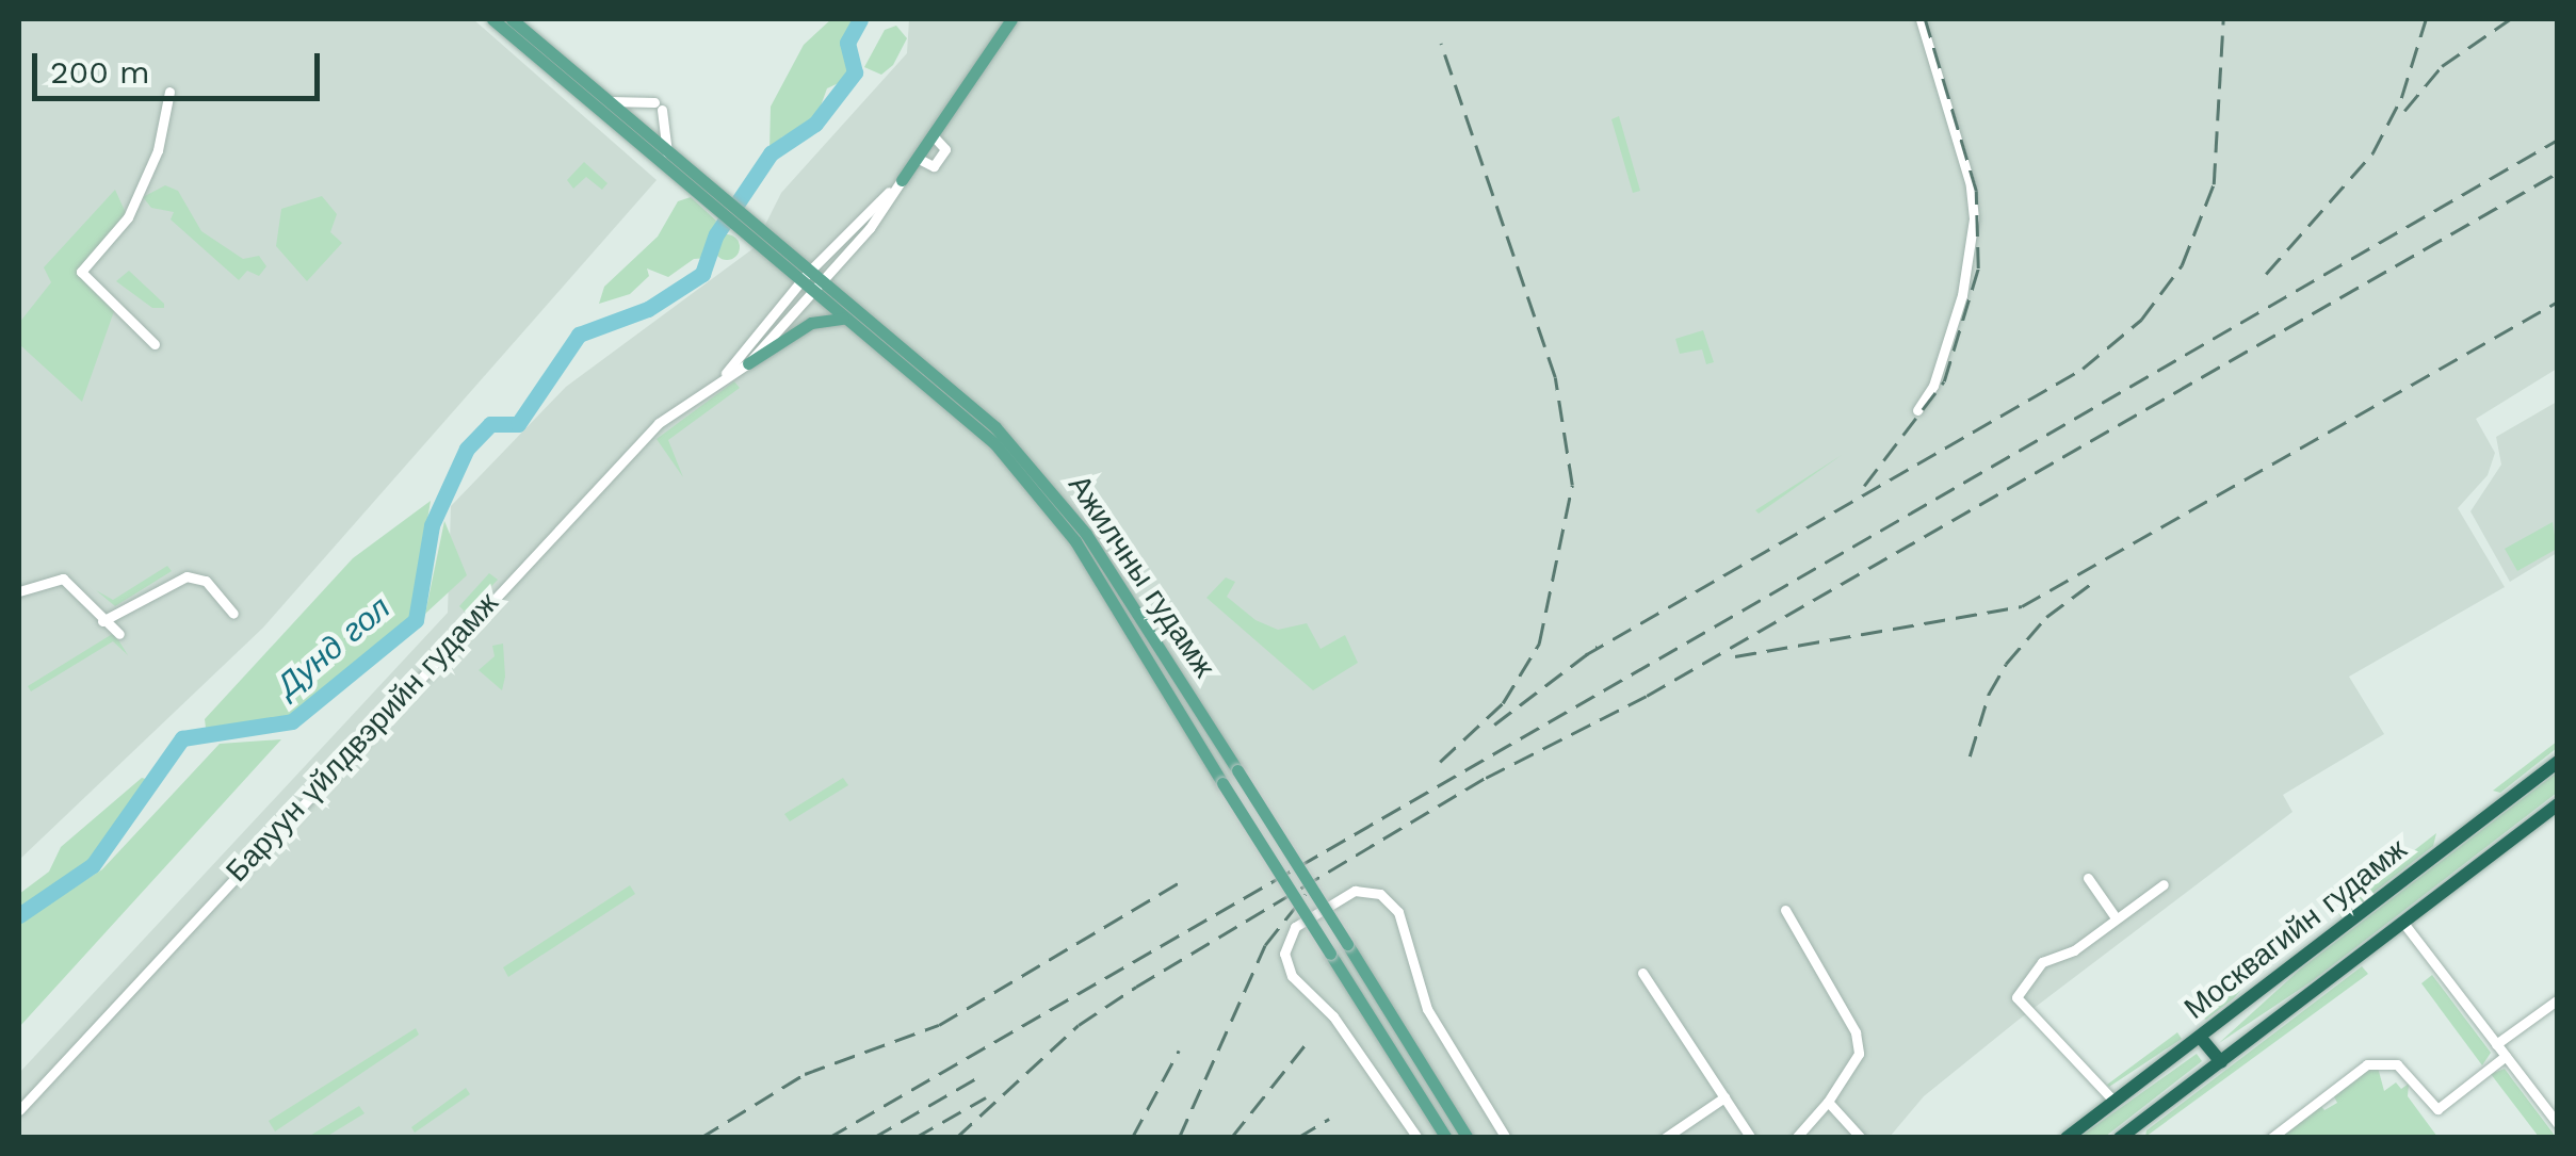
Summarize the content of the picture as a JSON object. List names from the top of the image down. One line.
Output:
{"streets":{"highway":["Москвагийн гудамж"],"main road":["Ажилчны гудамж"],"street":["Баруун үйлдвэрийн гудамж"]},"crossings":[["Ажилчны гудамж","Баруун үйлдвэрийн гудамж"]],"water":["Дунд гол"],"scale_bar":"200 m"}
